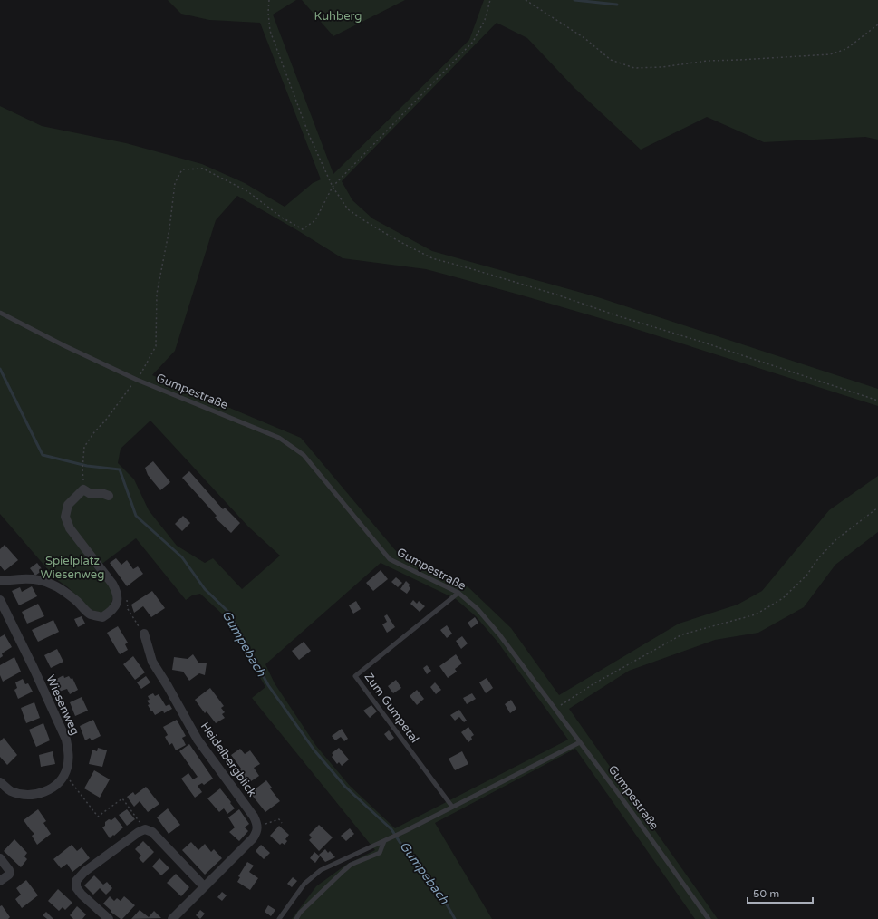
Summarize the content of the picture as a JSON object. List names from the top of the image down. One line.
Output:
{"streets":{"street":["Wiesenweg","Heidelbergblick"],"lane":["Gumpestraße","Zum Gumpetal"]},"crossings":[["Gumpestraße","Zum Gumpetal"]],"water":["Gumpebach"],"parks":["Kuhberg","Spielplatz Wiesenweg"],"scale_bar":"50 m"}
